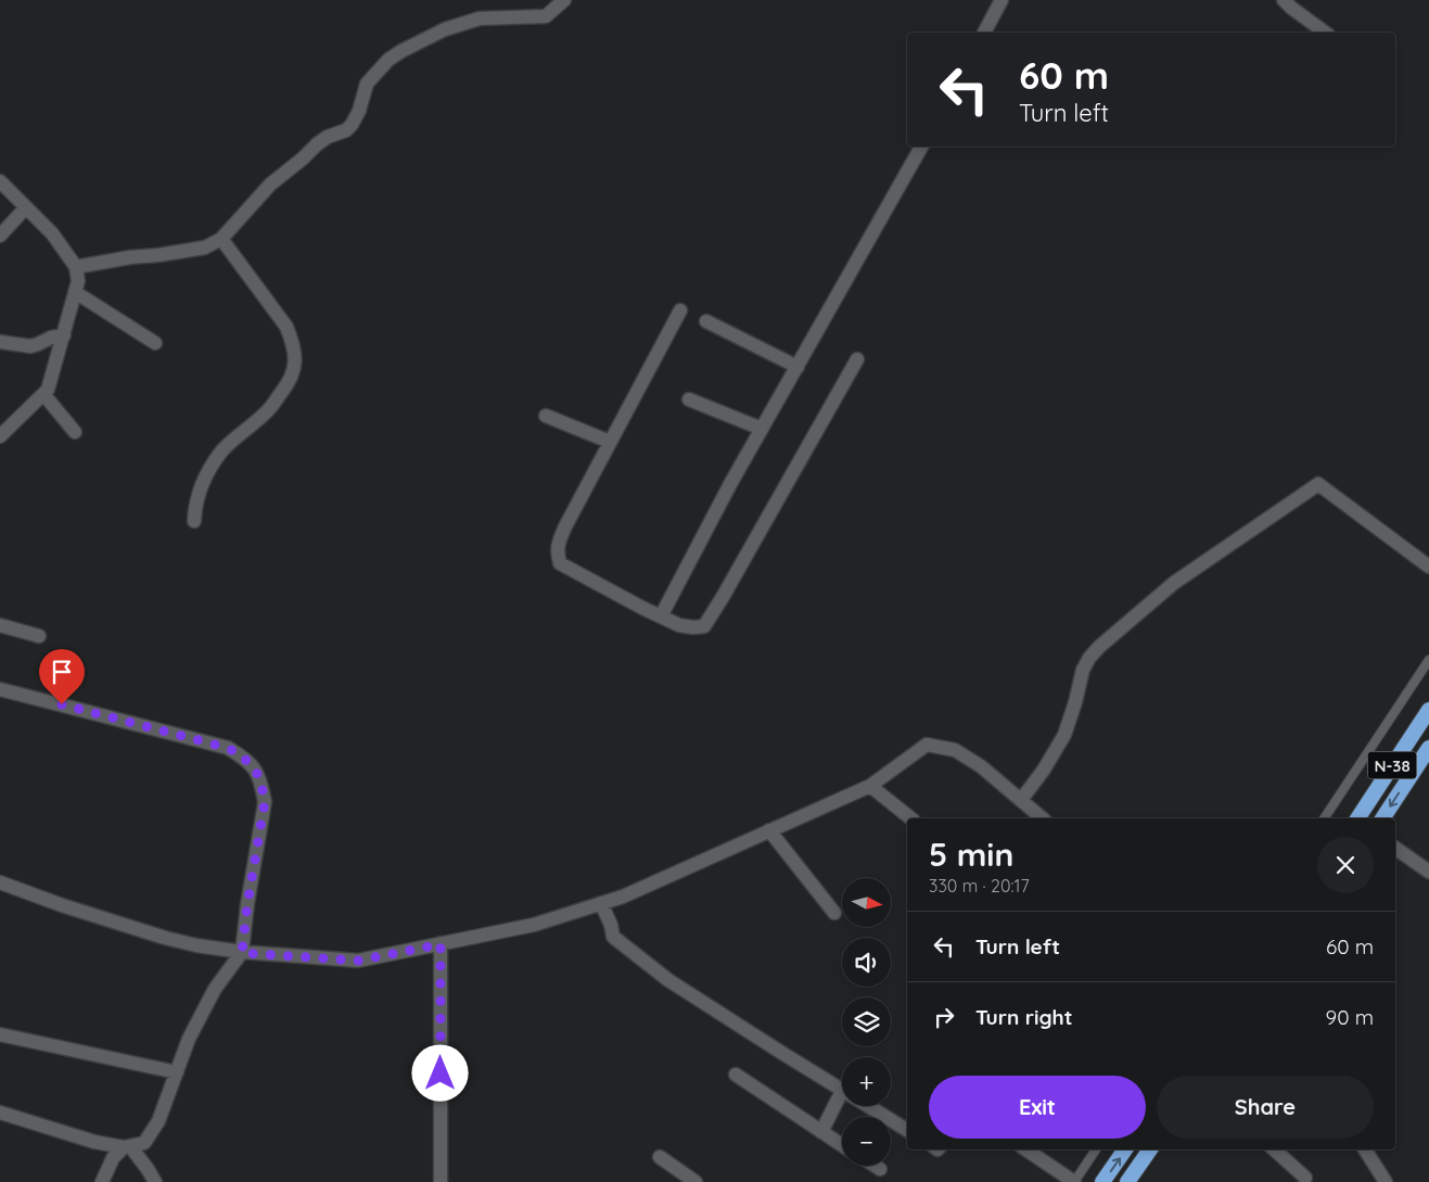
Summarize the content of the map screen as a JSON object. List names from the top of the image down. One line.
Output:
{"streets":{"highway":["N-38"]},"north":"right","page":{"turn":["60 m","Turn left"],"heading":["5 min","330 m · 20:17"],"map_buttons":["+","−"],"list":[{"name":"Turn left","value":"60 m"},{"name":"Turn right","value":"90 m"}],"buttons":["Exit","Share"]}}
